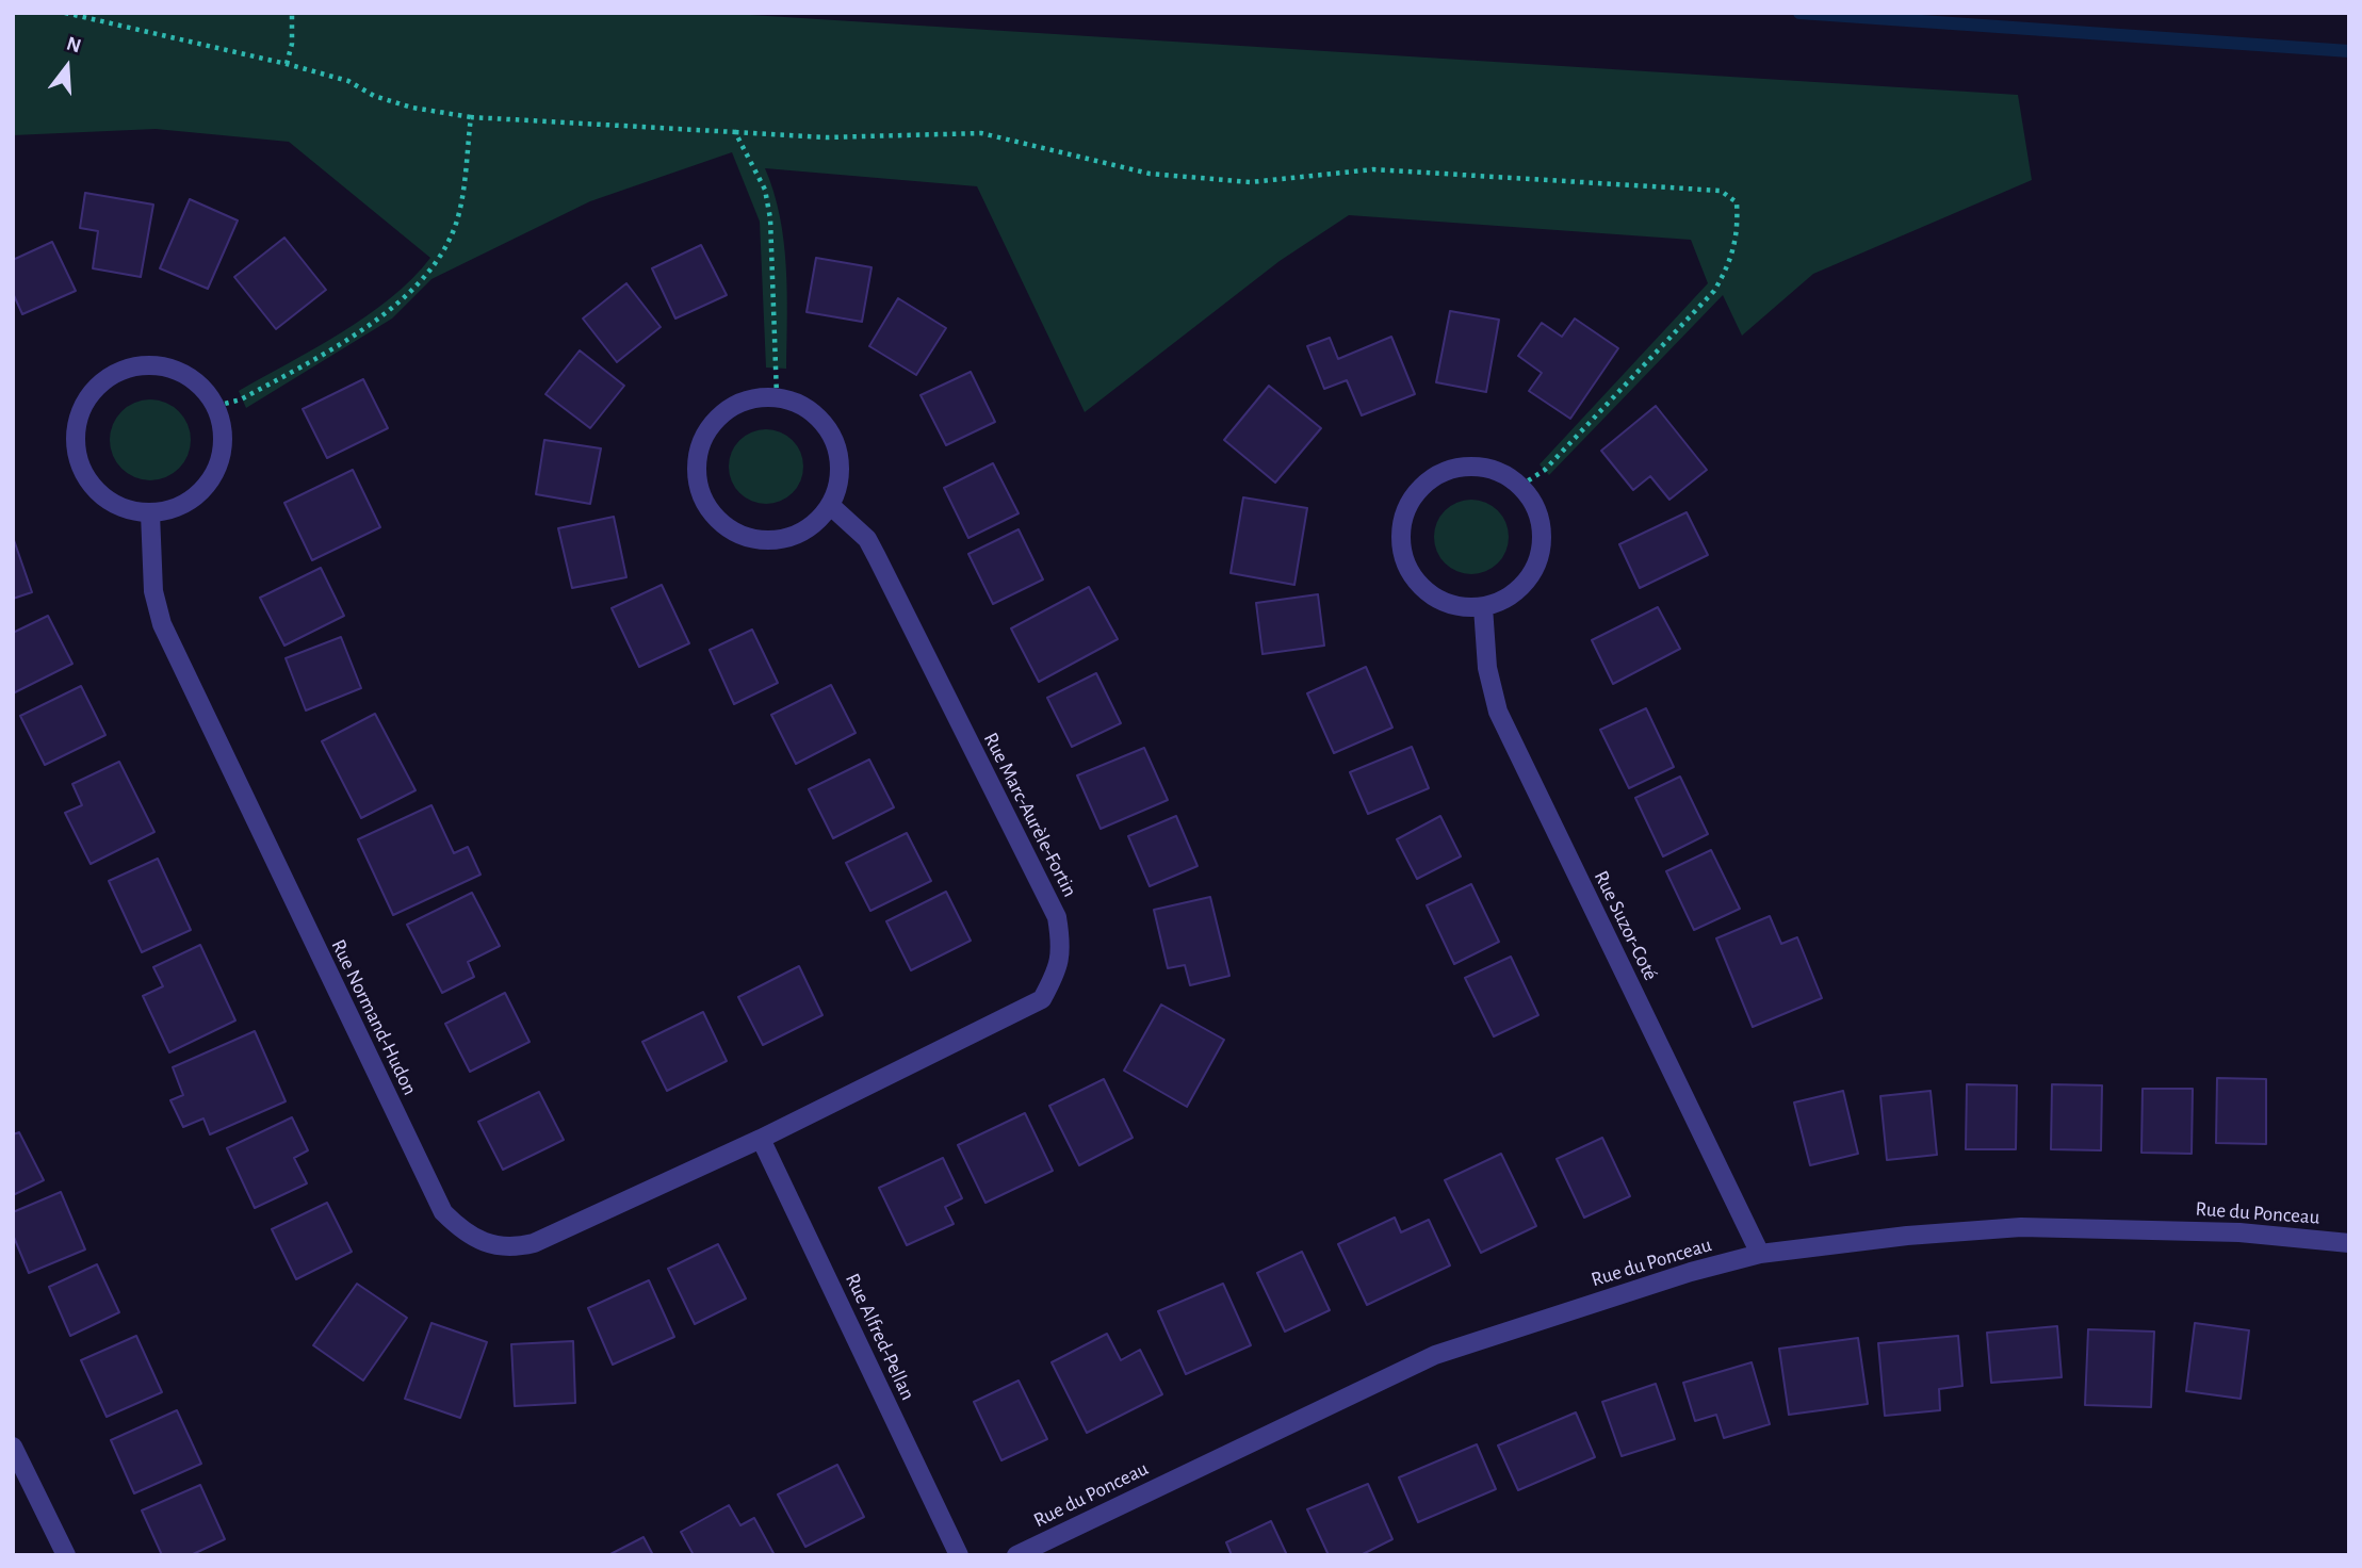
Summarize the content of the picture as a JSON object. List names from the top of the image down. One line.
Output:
{"streets":{"street":["Rue Marc-Aurèle-Fortin","Rue Suzor-Coté","Rue Normand-Hudon","Rue du Ponceau","Rue Alfred-Pellan"]},"crossings":[["Rue Marc-Aurèle-Fortin","Rue Normand-Hudon"],["Rue Marc-Aurèle-Fortin","Rue Alfred-Pellan"],["Rue Suzor-Coté","Rue du Ponceau"],["Rue Normand-Hudon","Rue Alfred-Pellan"]],"north":"top"}
